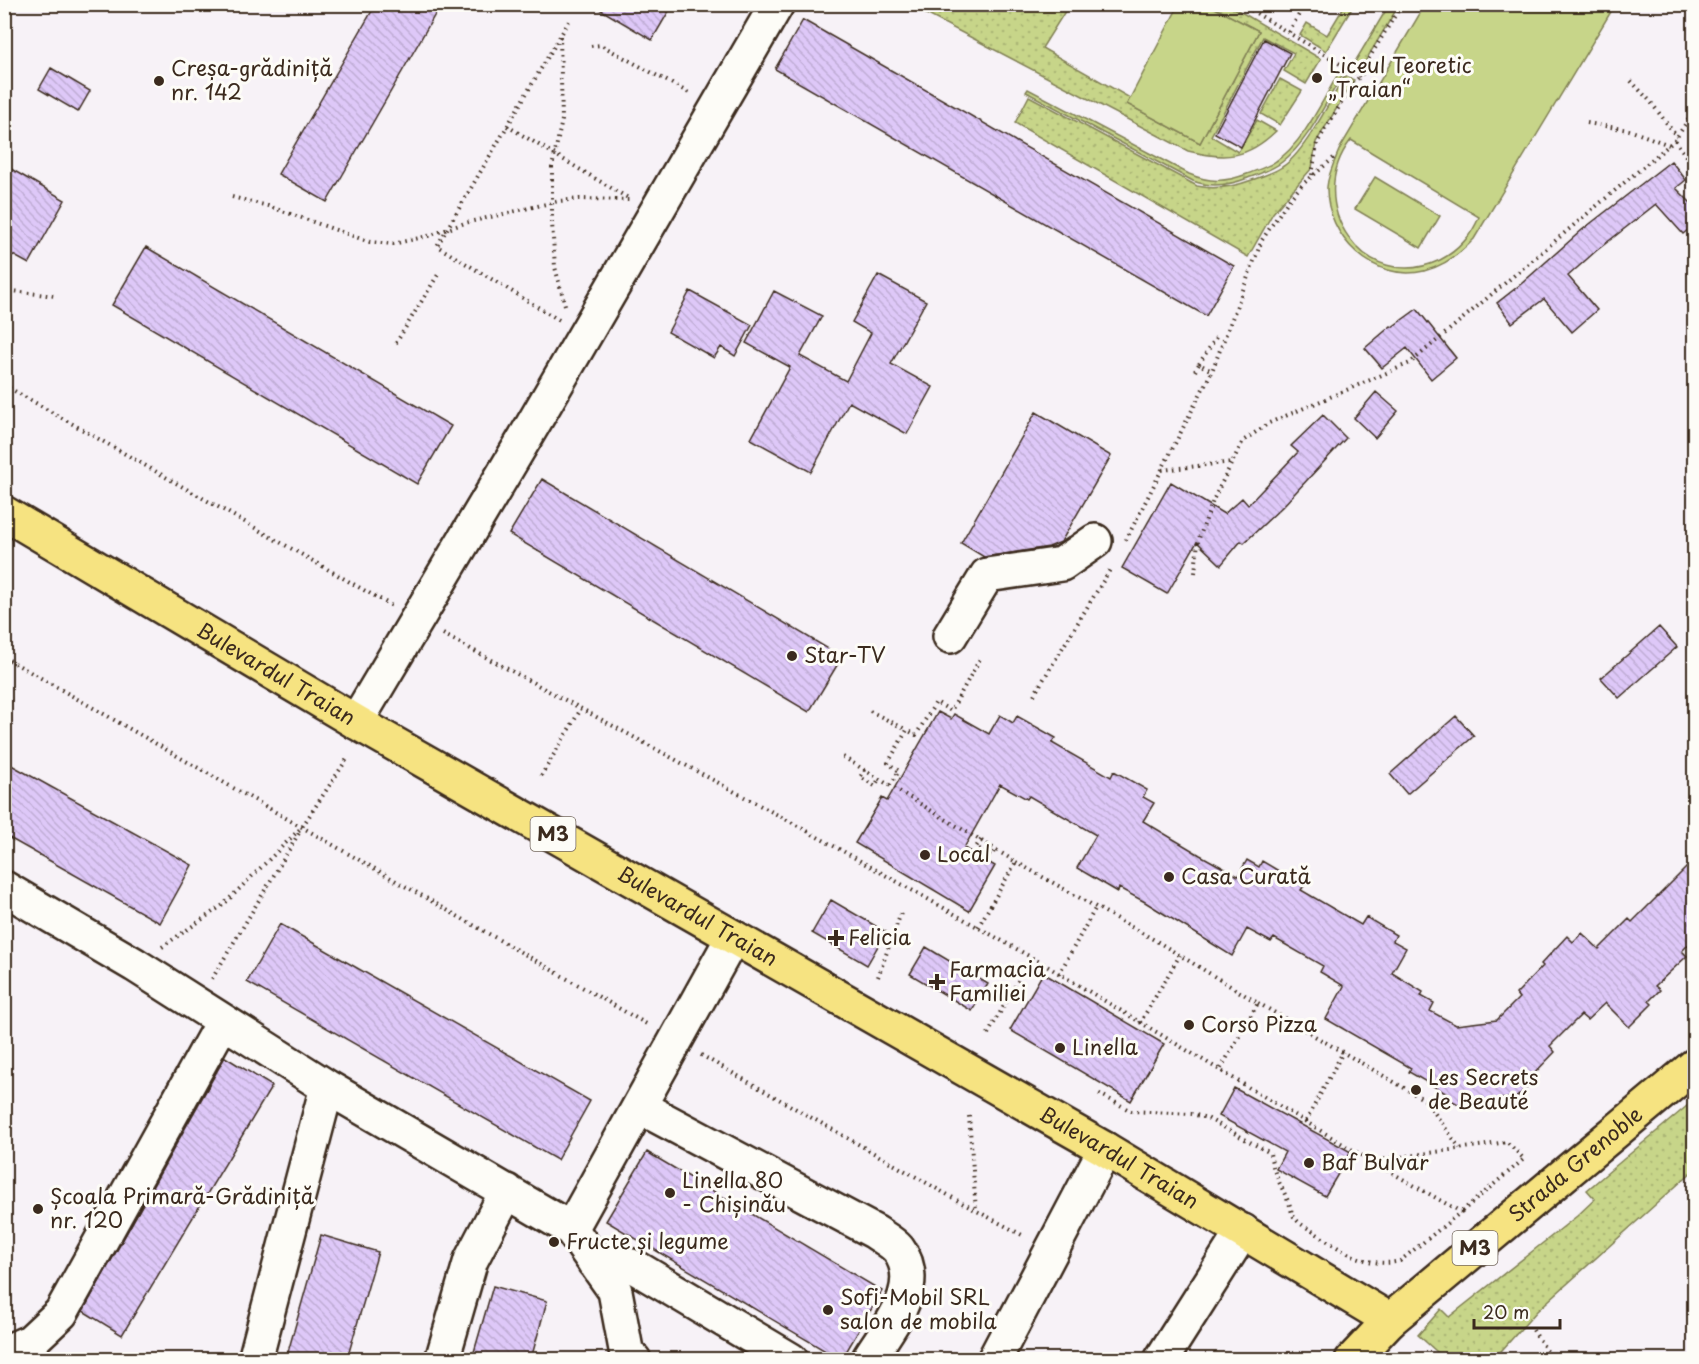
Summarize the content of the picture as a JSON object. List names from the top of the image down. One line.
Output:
{"streets":{"main road":["Bulevardul Traian","M3","Strada Grenoble"]},"crossings":[["Bulevardul Traian","Strada Grenoble"]],"places":{"other":["Liceul Teoretic „Traian“","Creșa-grădiniță nr. 142","Star-TV","Local","Casa Curată","Corso Pizza","Linella","Les Secrets de Beauté","Baf Bulvar","Linella 80 - Chișinău","Școala Primară-Grădiniță nr. 120","Fructe și legume","Sofi-Mobil SRL salon de mobila"],"health":["Felicia","Farmacia Familiei"]},"scale_bar":"20 m"}
